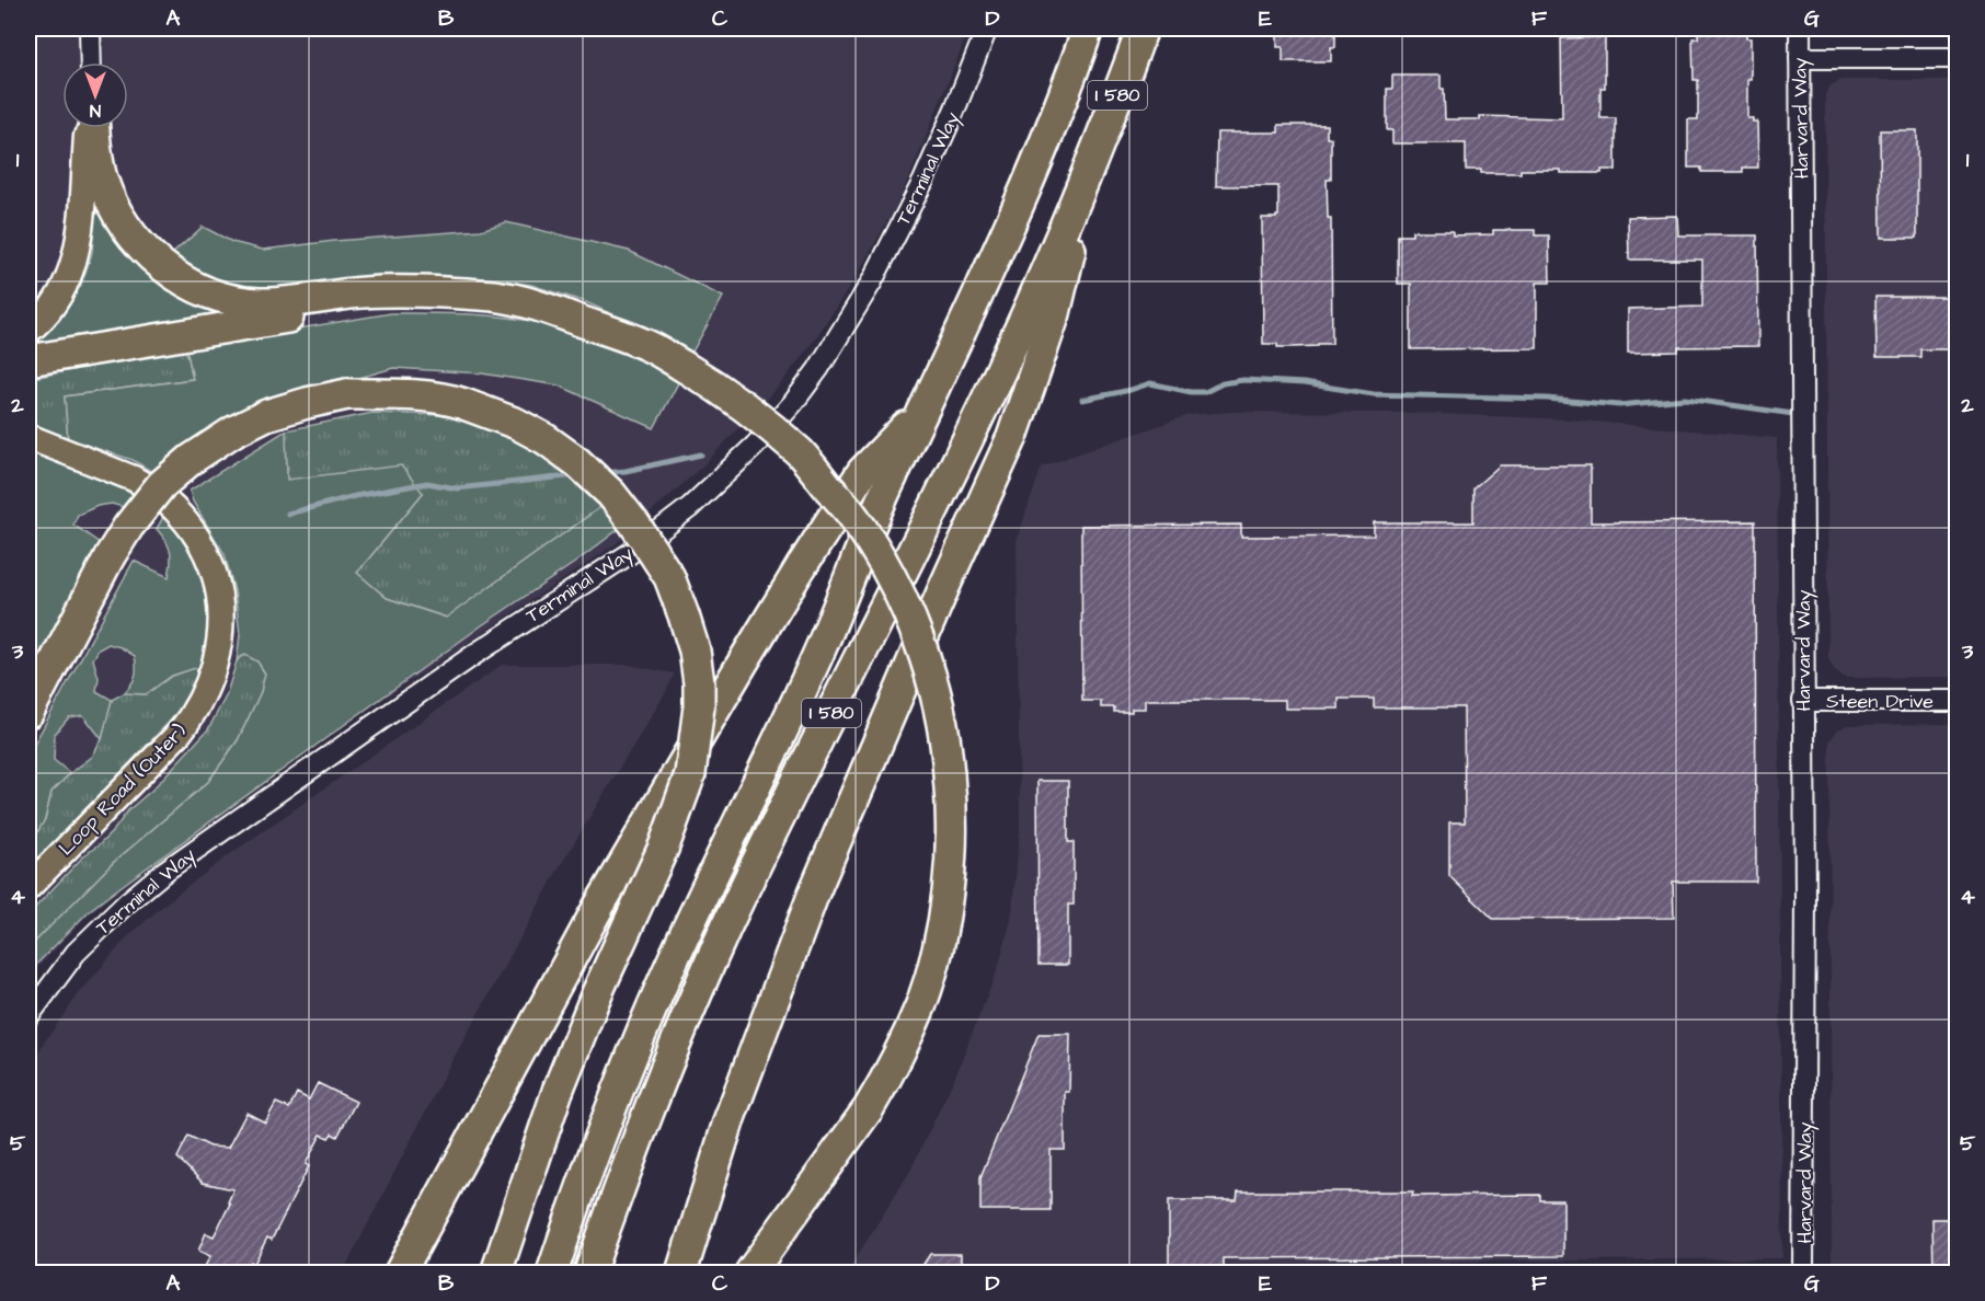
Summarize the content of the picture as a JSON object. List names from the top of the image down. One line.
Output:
{"streets":{"highway":["I 580"],"main road":["Loop Road (Outer)"],"street":["Harvard Way","Terminal Way","Steen Drive"]},"crossings":[["Harvard Way","Steen Drive"]],"north":"bottom","grid":{"columns":["A","B","C","D","E","F","G"],"rows":["1","2","3","4","5"]}}
